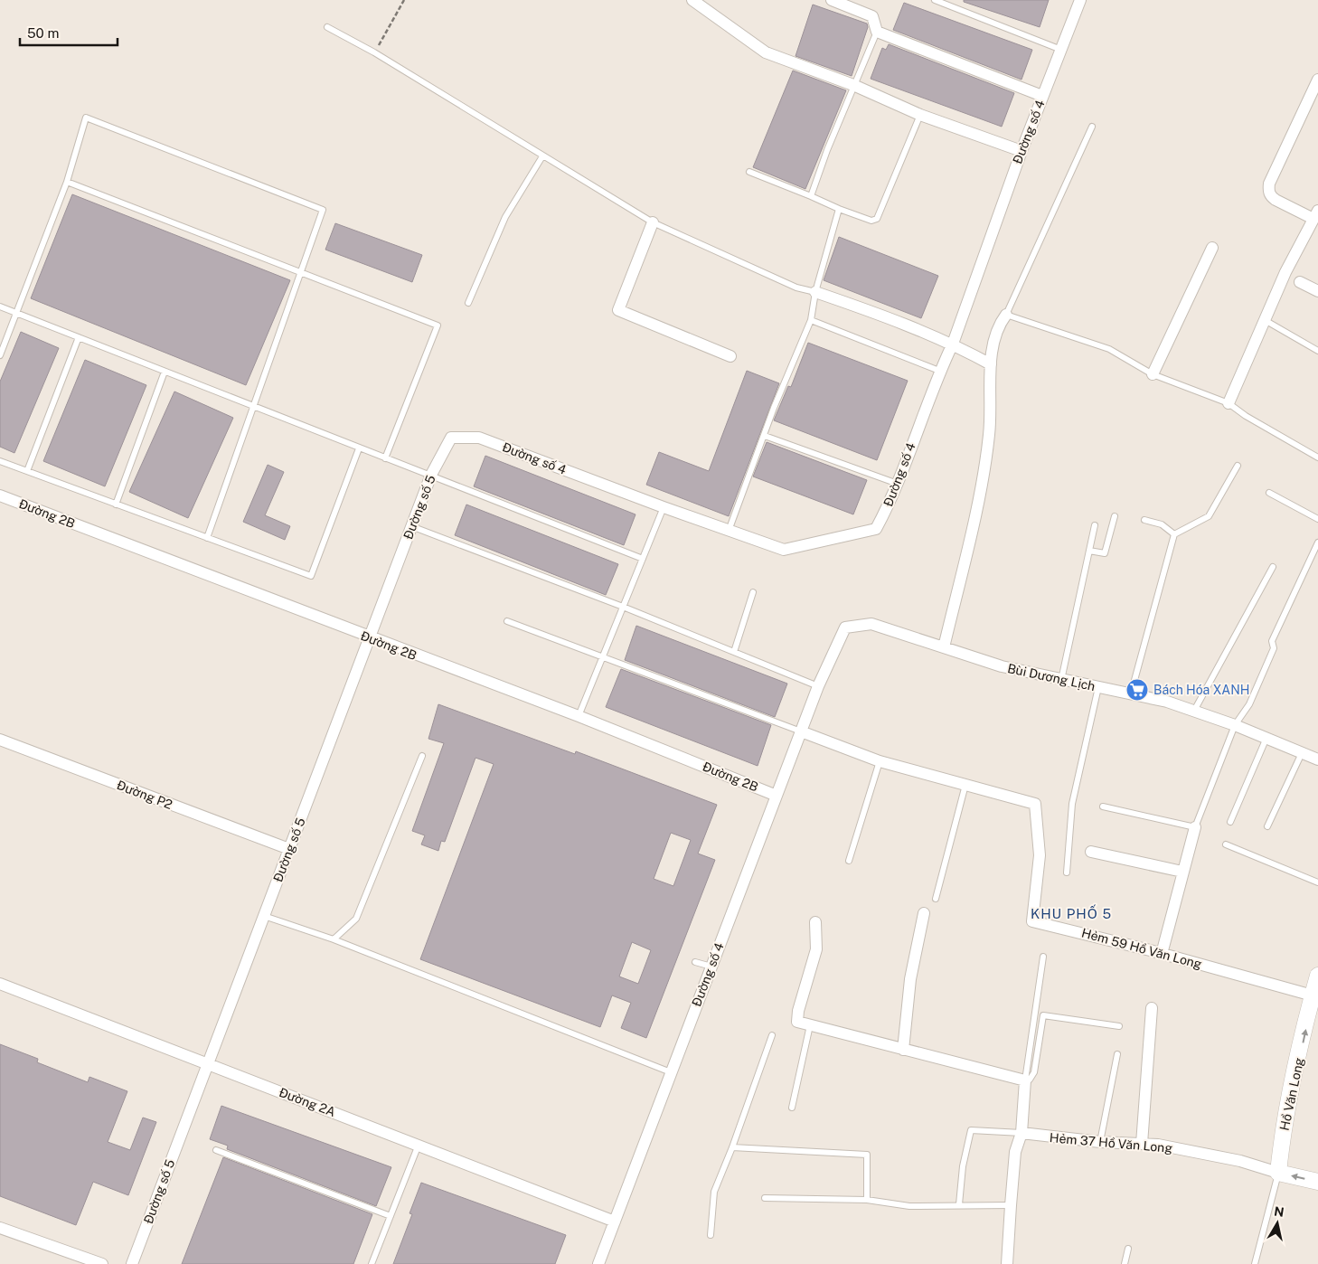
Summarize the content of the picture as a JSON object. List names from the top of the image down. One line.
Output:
{"streets":{"street":["Đường số 4","Đường số 5","Đường 2B","Bùi Dương Lịch","Đường P2","Hẻm 59 Hồ Văn Long","Hồ Văn Long","Đường 2A","Hẻm 37 Hồ Văn Long"]},"crossings":[["Đường số 4","Đường số 5"],["Đường số 4","Đường 2B"],["Đường số 4","Bùi Dương Lịch"],["Đường số 4","Hẻm 59 Hồ Văn Long"],["Đường số 4","Đường 2A"],["Đường số 5","Đường 2B"],["Đường số 5","Đường P2"],["Đường số 5","Đường 2A"],["Hẻm 59 Hồ Văn Long","Hồ Văn Long"],["Hồ Văn Long","Hẻm 37 Hồ Văn Long"]],"one_way":["Hồ Văn Long"],"districts":["KHU PHỐ 5"],"places":{"supermarket":["Bách Hóa XANH"]},"scale_bar":"50 m","north":"top"}
